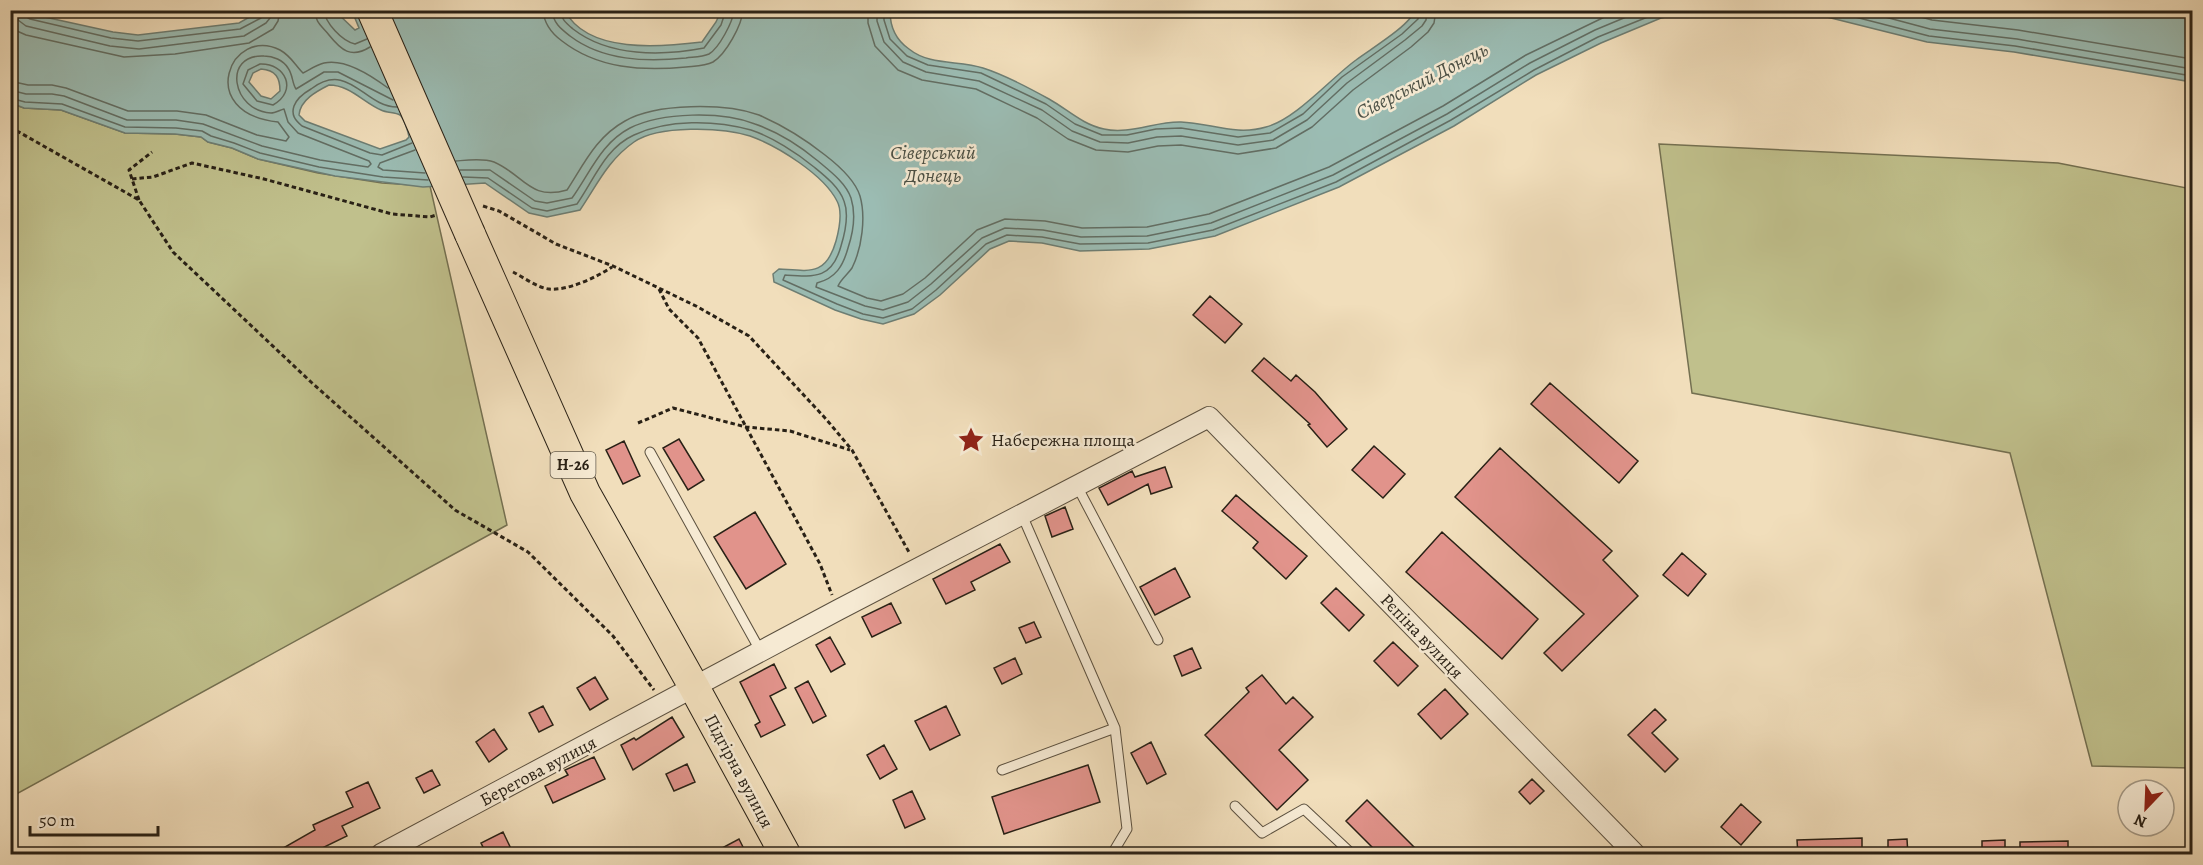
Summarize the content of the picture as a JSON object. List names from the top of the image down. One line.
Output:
{"streets":{"main road":["Н-26","Підгірна вулиця"],"street":["Рєпіна вулиця","Берегова вулиця"]},"crossings":[["Н-26","Берегова вулиця"],["Н-26","Підгірна вулиця"],["Берегова вулиця","Підгірна вулиця"]],"water":["Сіверський Донець"],"places":{"place":["Набережна площа"]},"scale_bar":"50 m","north":"bottom left"}
